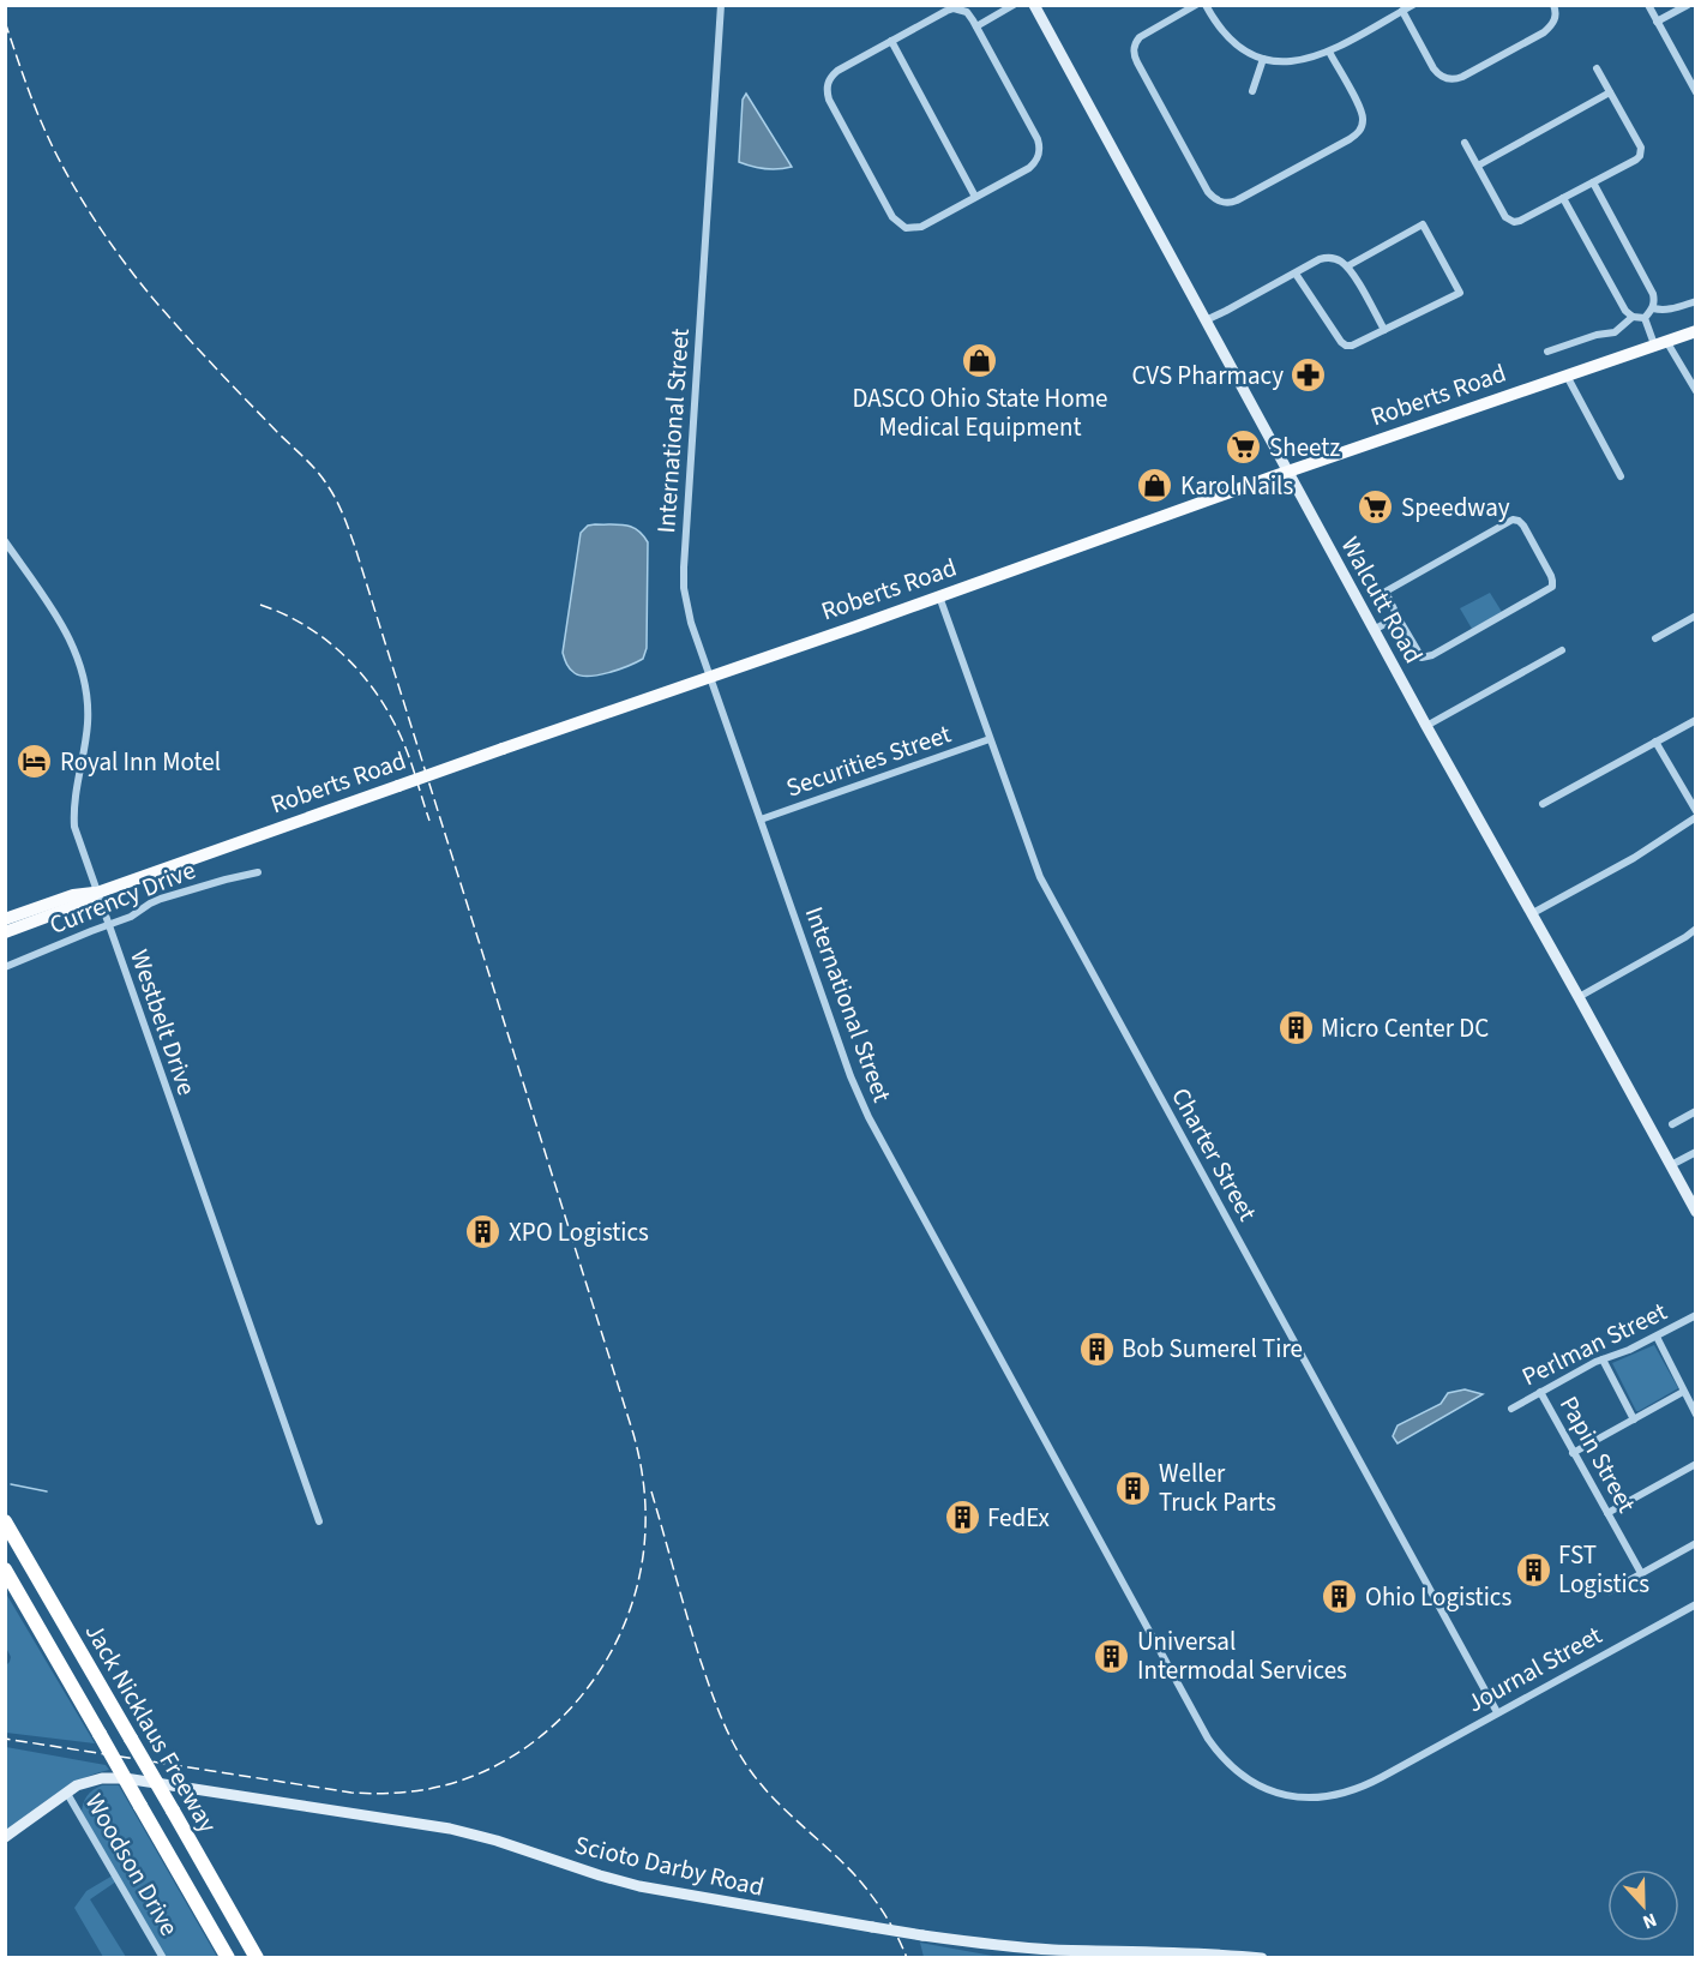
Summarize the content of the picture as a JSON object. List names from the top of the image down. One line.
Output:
{"streets":{"highway":["Jack Nicklaus Freeway"],"main road":["Roberts Road"],"street":["International Street","Walcutt Road","Securities Street","Currency Drive","Westbelt Drive","Charter Street","Perlman Street","Papin Street","Journal Street","Woodson Drive","Scioto Darby Road"]},"crossings":[["Roberts Road","International Street"],["Roberts Road","Walcutt Road"],["Roberts Road","Westbelt Drive"],["Roberts Road","Charter Street"],["International Street","Securities Street"],["International Street","Journal Street"],["Securities Street","Charter Street"],["Currency Drive","Westbelt Drive"],["Charter Street","Journal Street"],["Perlman Street","Papin Street"],["Woodson Drive","Scioto Darby Road"]],"places":{"shop":["DASCO Ohio State Home Medical Equipment","Karol Nails"],"pharmacy":["CVS Pharmacy"],"supermarket":["Sheetz","Speedway"],"hotel":["Royal Inn Motel"],"building":["Micro Center DC","XPO Logistics","Bob Sumerel Tire","Weller Truck Parts","FedEx","FST Logistics","Ohio Logistics","Universal Intermodal Services"]},"north":"bottom"}
